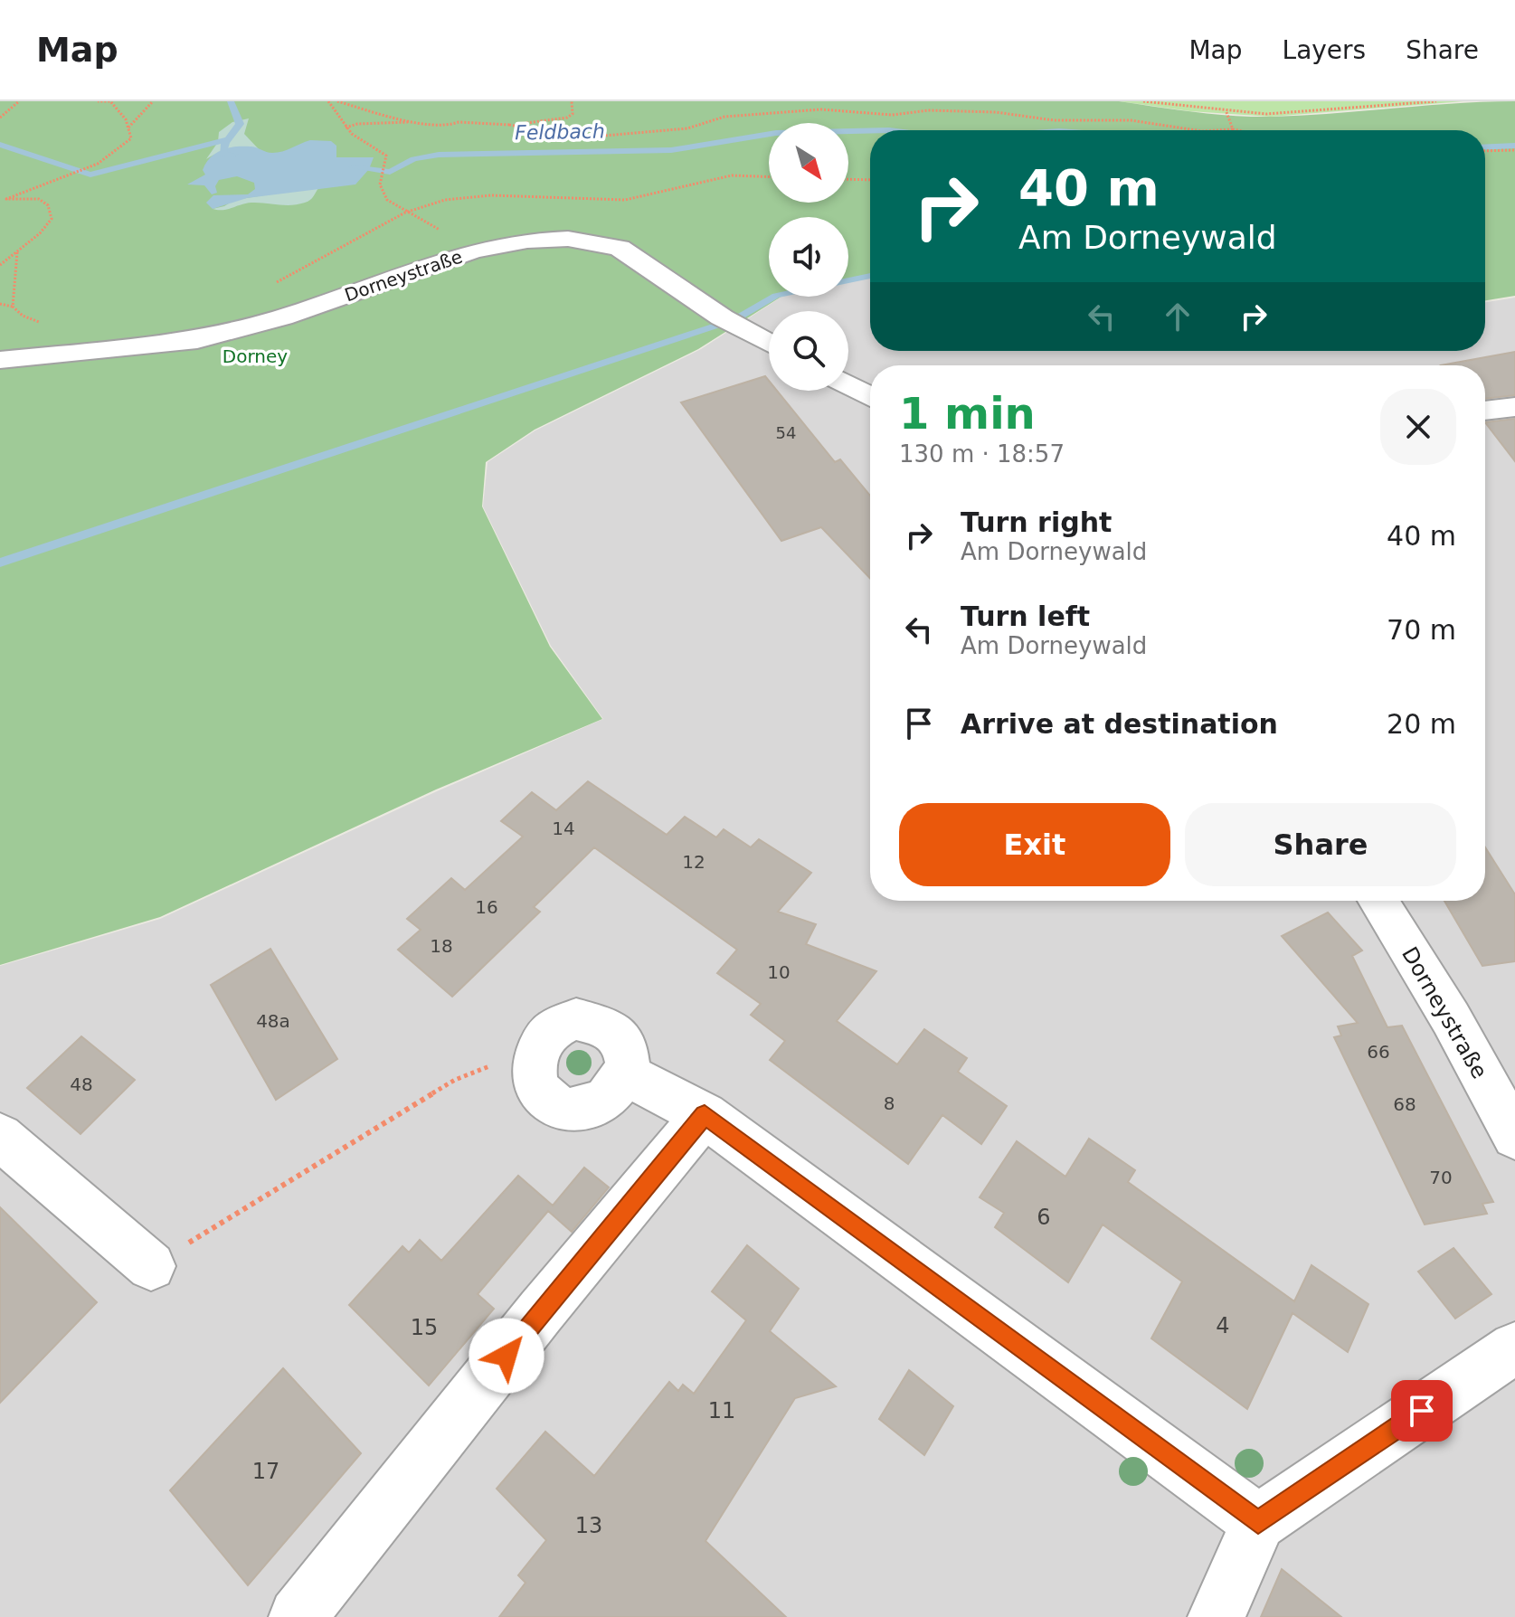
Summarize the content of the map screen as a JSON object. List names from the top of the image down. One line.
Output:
{"streets":{"street":["Dorneystraße"]},"water":["Feldbach"],"parks":["Dorney"],"house_numbers":["54","14","12","16","18","10","48a","66","48","8","68","70","6","4","15","11","17","13"],"north":"bottom right","page":{"header":"Map","nav":["Map","Layers","Share"],"turn":["40 m","Am Dorneywald"],"heading":["1 min","130 m · 18:57"],"list":[{"name":"Turn right","note":"Am Dorneywald","value":"40 m"},{"name":"Turn left","note":"Am Dorneywald","value":"70 m"},{"name":"Arrive at destination","value":"20 m"}],"buttons":["Exit","Share"]}}
